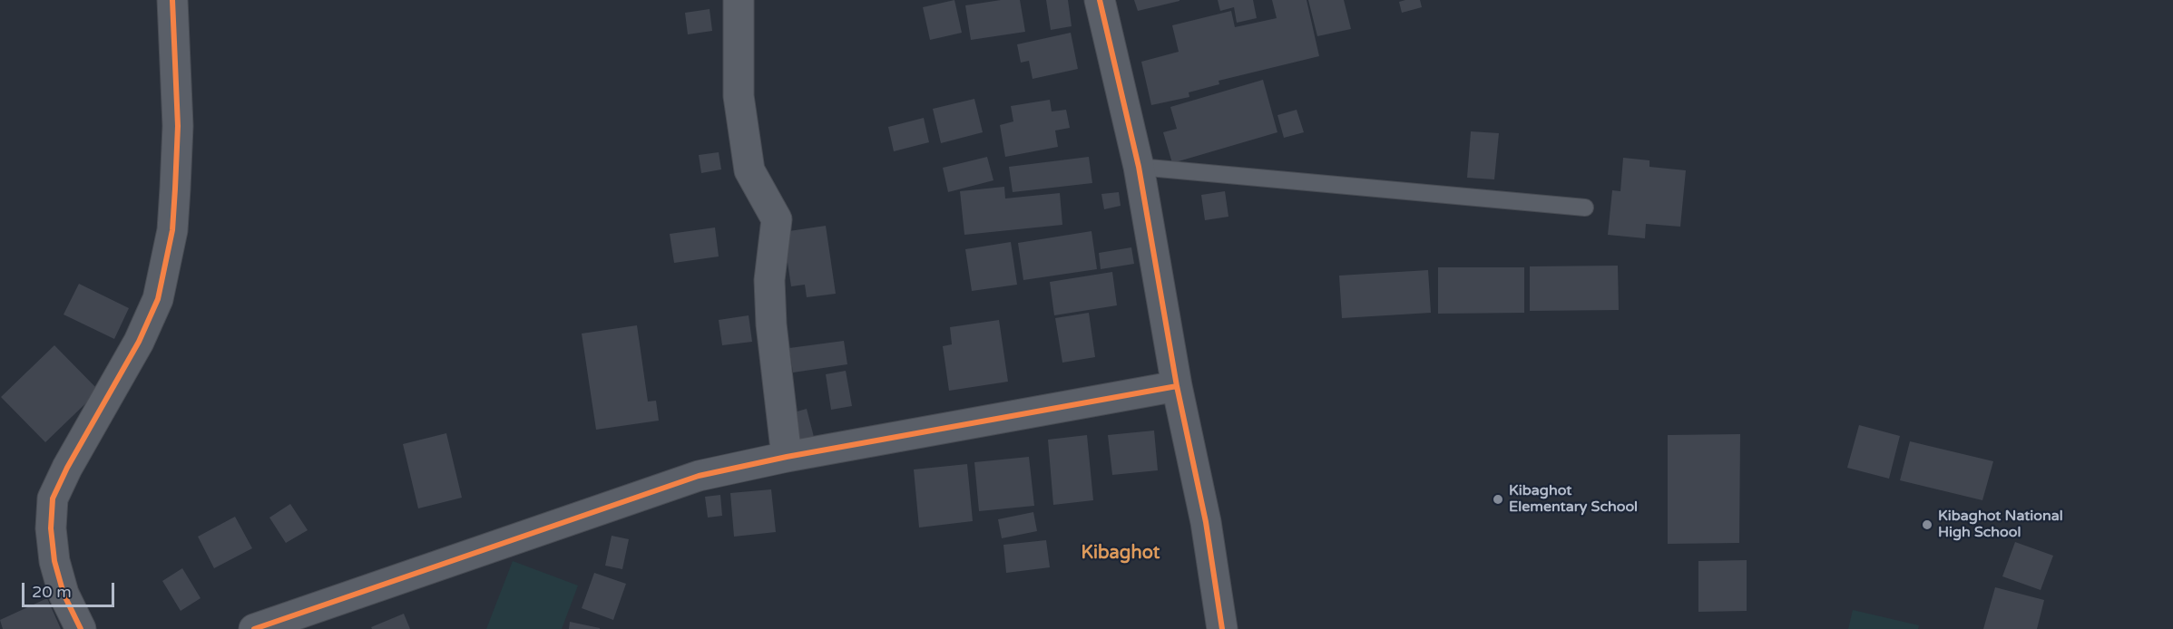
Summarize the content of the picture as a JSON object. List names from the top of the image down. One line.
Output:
{"districts":["Kibaghot"],"places":["Kibaghot Elementary School","Kibaghot National High School"],"scale_bar":"20 m"}
